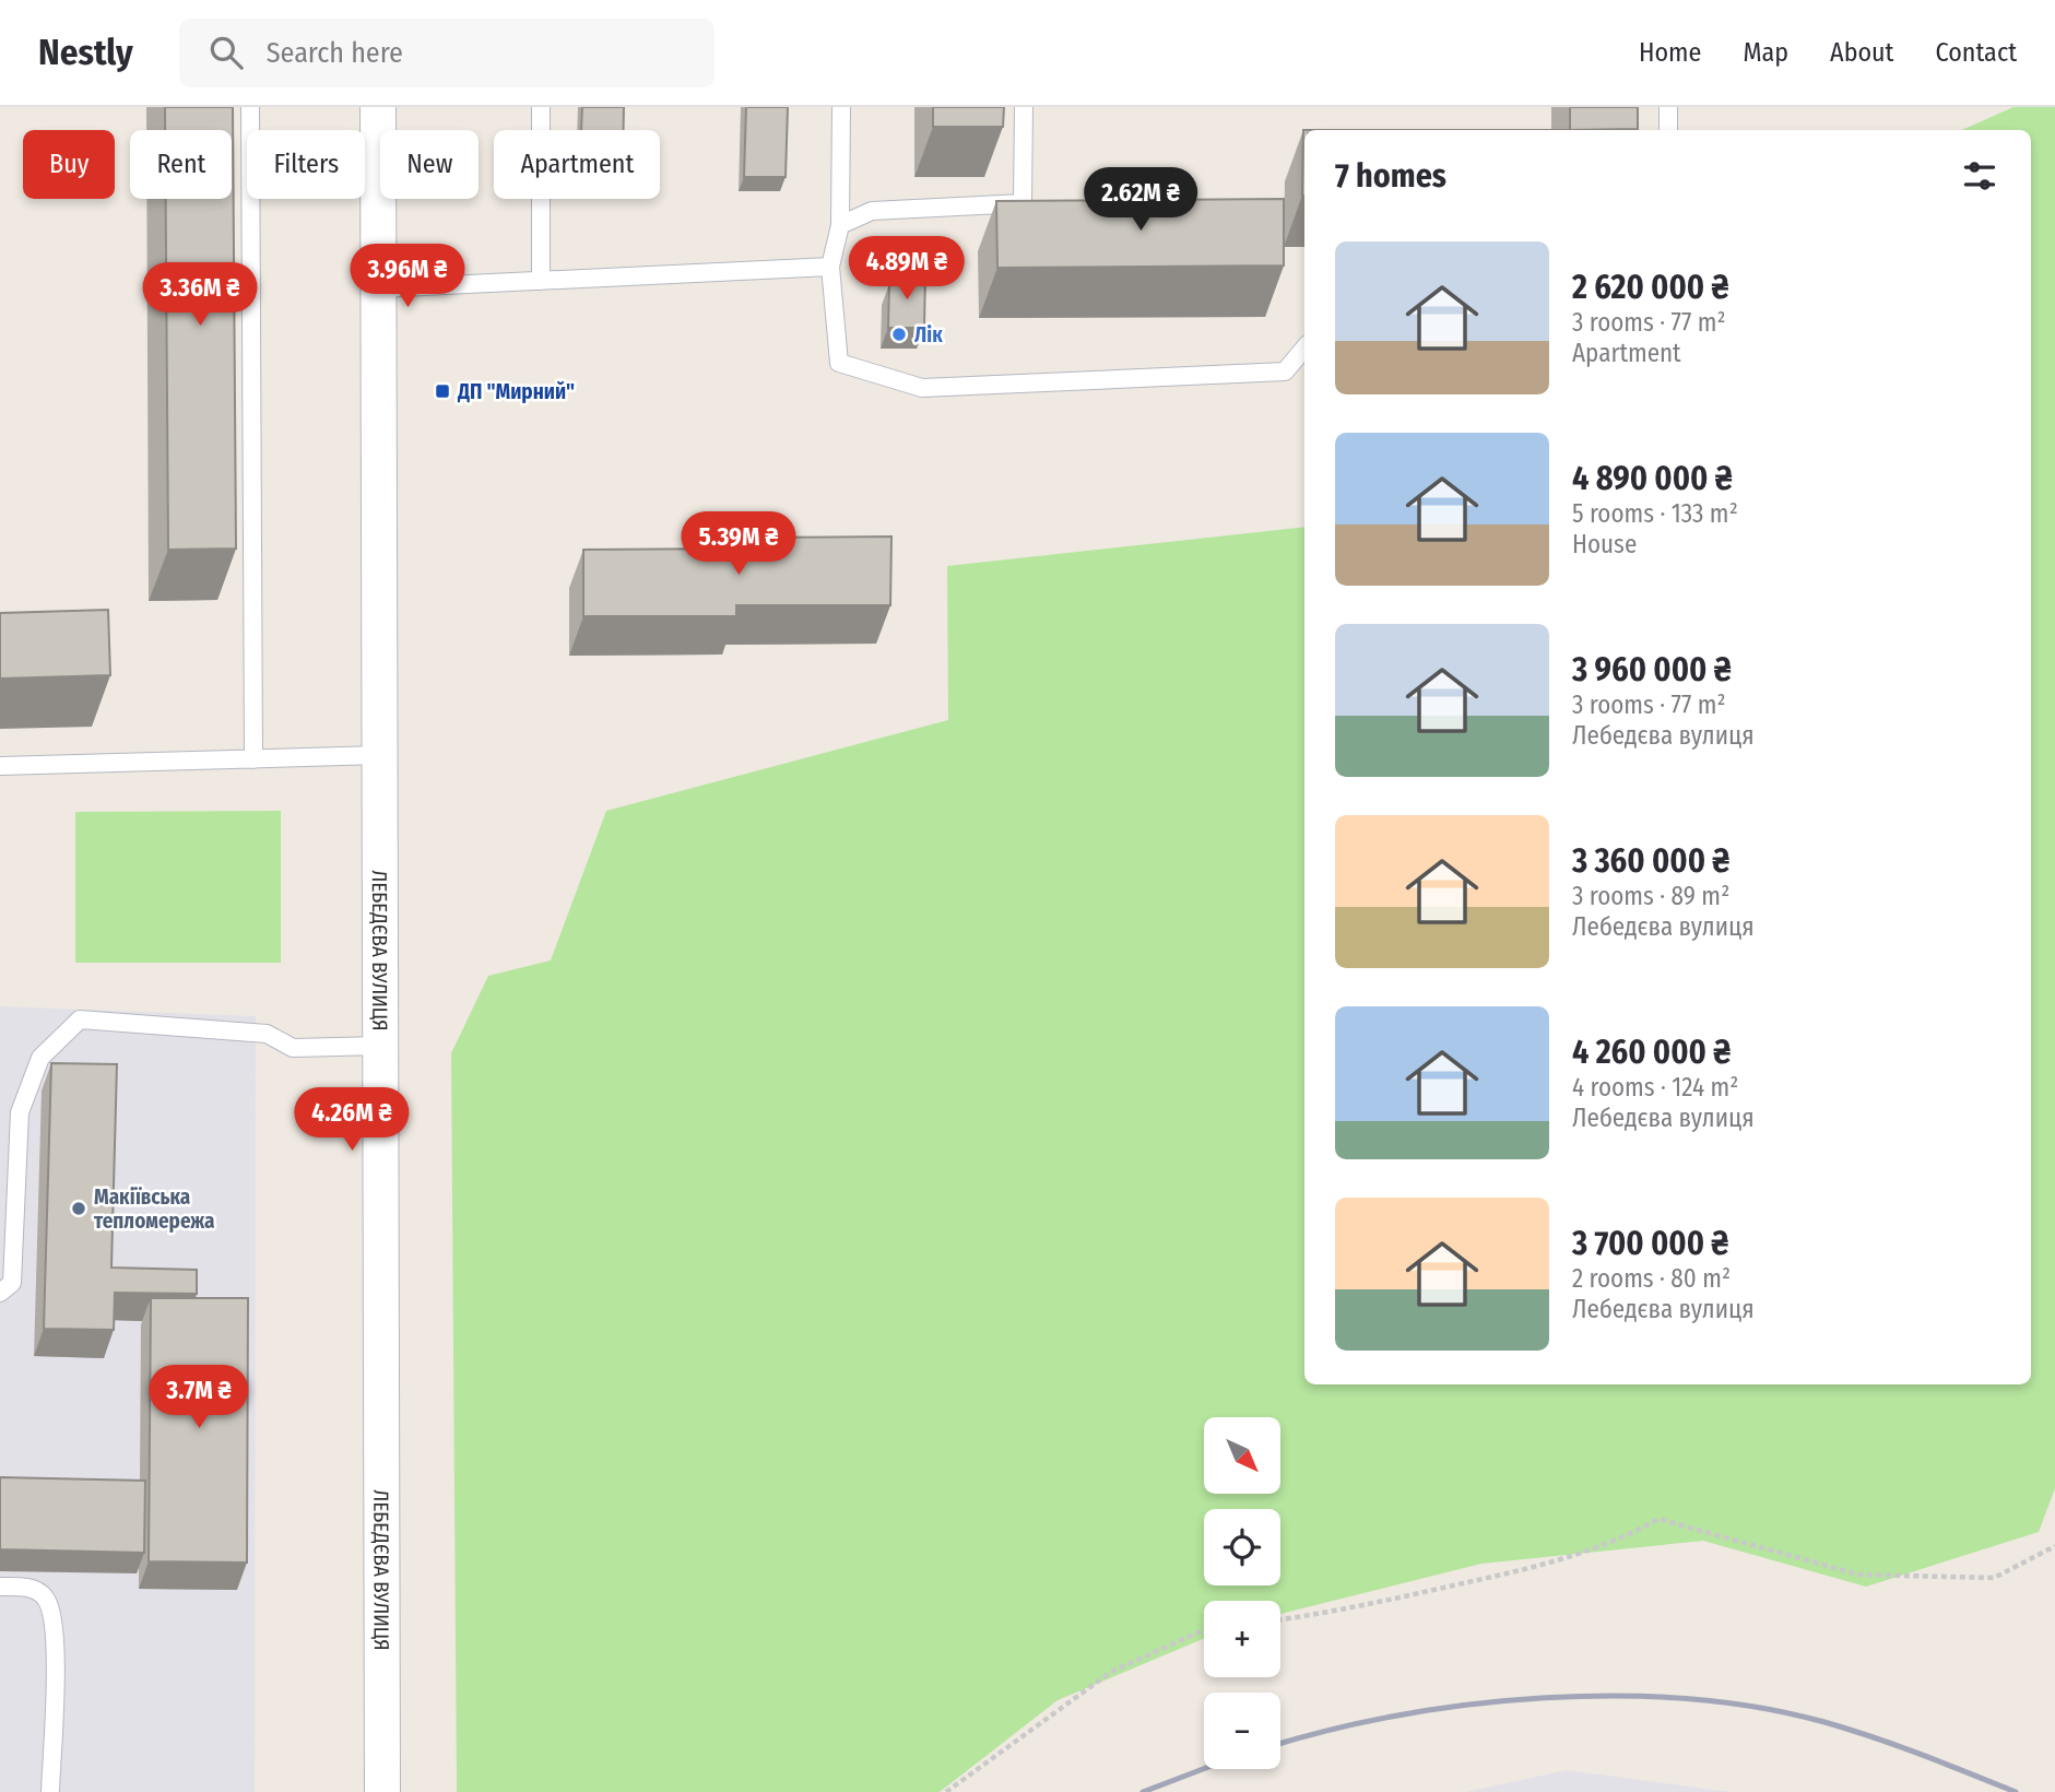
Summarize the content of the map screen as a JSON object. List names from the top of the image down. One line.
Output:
{"streets":{"street":["ЛЕБЕДЄВА ВУЛИЦЯ"]},"places":{"other":["Лік","Макіївська тепломережа"],"transit":["ДП \"Мирний\""]},"north":"bottom right","page":{"header":"Nestly","search":"Search here","nav":["Home","Map","About","Contact"],"chip":["Buy","Rent","Filters","New","Apartment"],"heading":"7 homes","price":["2.62M ₴","4.89M ₴","3.96M ₴","3.36M ₴","5.39M ₴","4.26M ₴","3.7M ₴"],"list":[{"name":"2 620 000 ₴","note":"3 rooms · 77 m² · Apartment"},{"name":"4 890 000 ₴","note":"5 rooms · 133 m² · House"},{"name":"3 960 000 ₴","note":"3 rooms · 77 m² · Лебедєва вулиця"},{"name":"3 360 000 ₴","note":"3 rooms · 89 m² · Лебедєва вулиця"},{"name":"4 260 000 ₴","note":"4 rooms · 124 m² · Лебедєва вулиця"},{"name":"3 700 000 ₴","note":"2 rooms · 80 m² · Лебедєва вулиця"}],"map_buttons":["+","−"]}}
